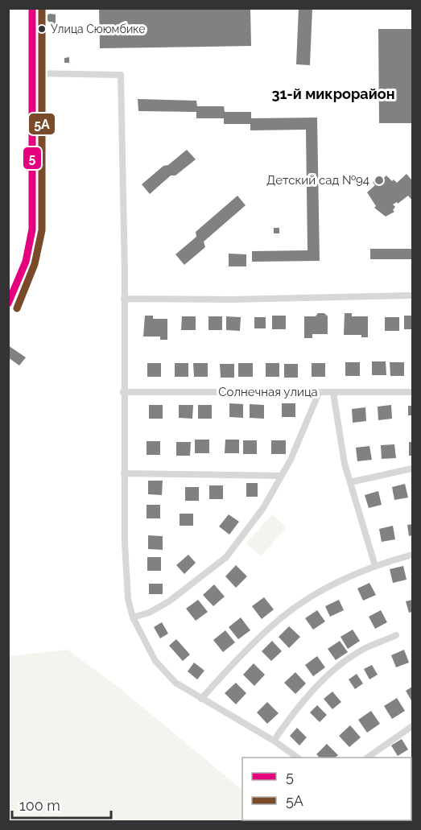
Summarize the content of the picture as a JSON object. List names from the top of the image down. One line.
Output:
{"streets":{"street":["Солнечная улица"]},"districts":["31-й микрорайон"],"places":["Улица Сююмбике","Детский сад №94"],"lines":["transit line 5","transit line 5А"],"legend":["5","5А"],"scale_bar":"100 m"}
